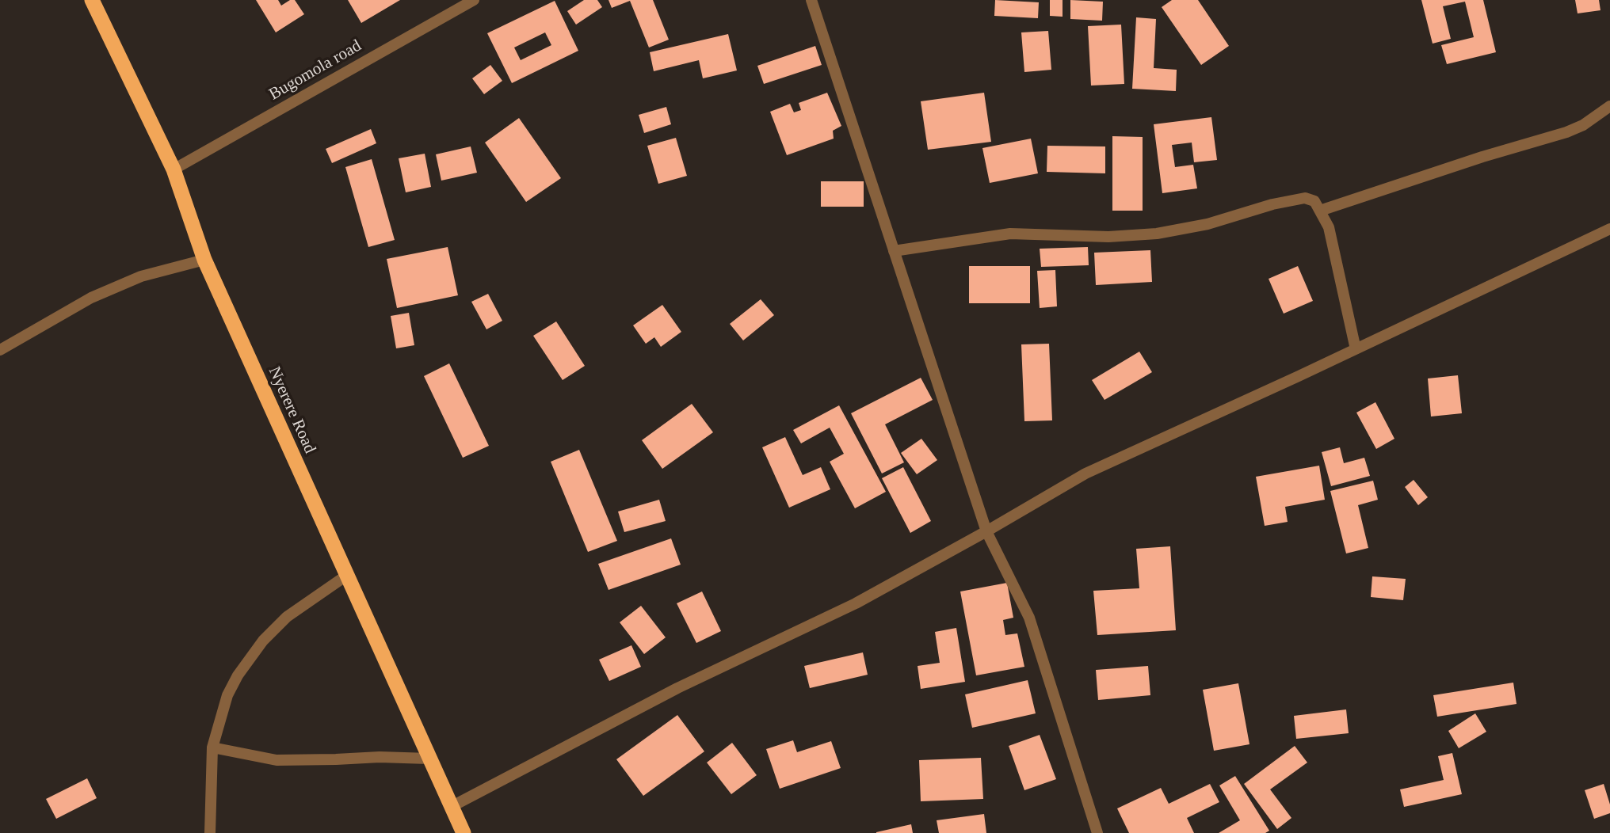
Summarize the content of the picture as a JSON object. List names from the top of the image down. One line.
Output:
{"streets":{"highway":["Nyerere Road"],"street":["Bugomola road"]},"crossings":[["Bugomola road","Nyerere Road"]]}
